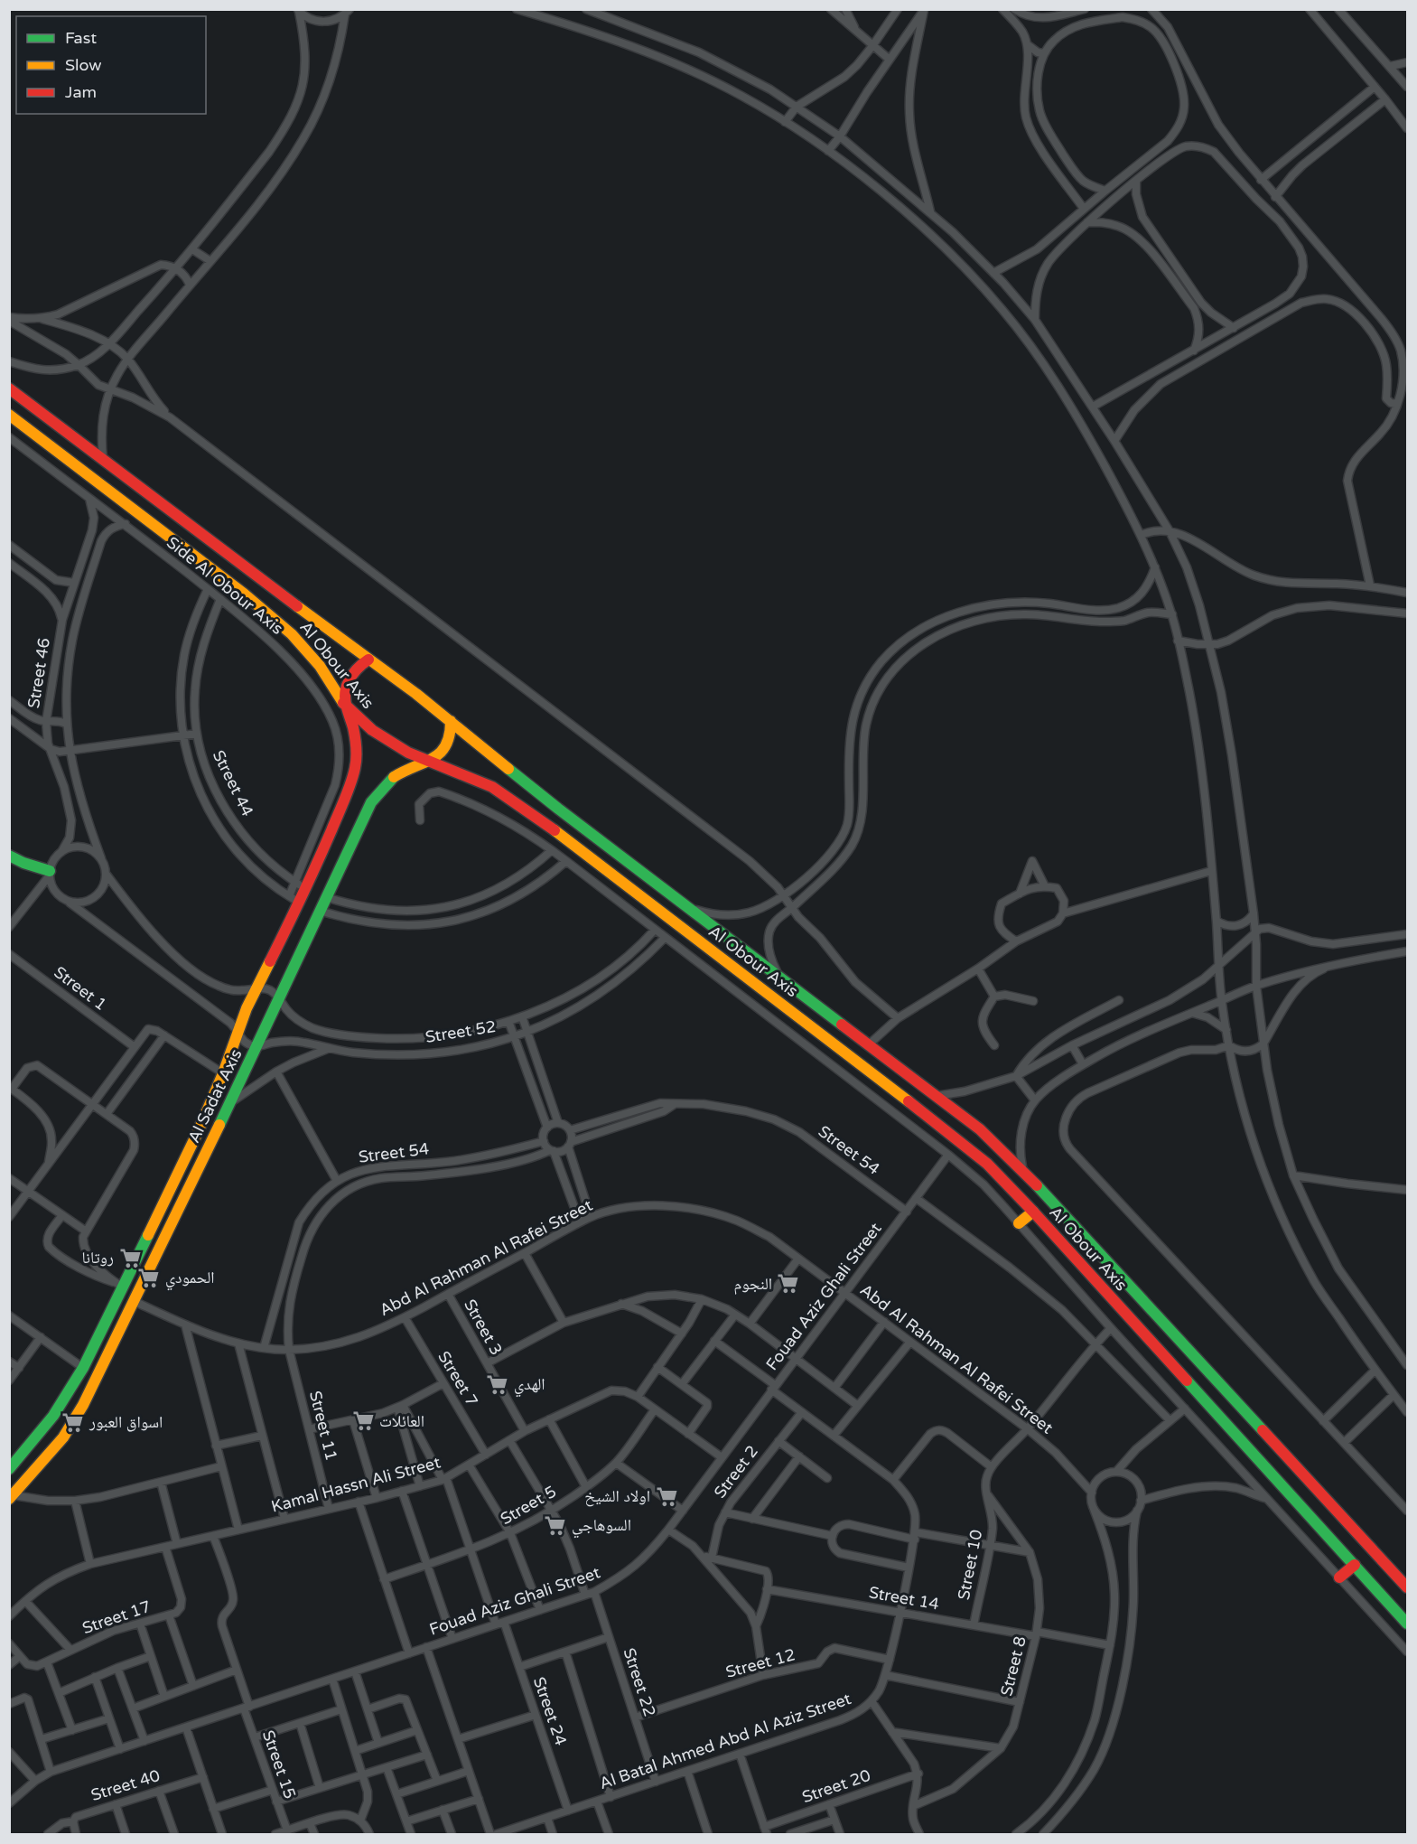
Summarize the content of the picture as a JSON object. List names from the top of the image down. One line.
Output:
{"streets":{"main road":["Al Obour Axis","Al Sadat Axis"],"street":["Side Al Obour Axis","Street 46","Street 44","Street 1","Street 52","Street 54","Abd Al Rahman Al Rafei Street","Fouad Aziz Ghali Street","Street 3","Street 7","Street 11","Street 2","Kamal Hassn Ali Street","Street 5","Street 10","Street 14","Street 17","Street 12","Street 8","Street 22","Street 24","Al Batal Ahmed Abd Al Aziz Street","Street 15","Street 40","Street 20"]},"crossings":[["Side Al Obour Axis","Street 46"],["Side Al Obour Axis","Street 44"],["Al Obour Axis","Al Sadat Axis"],["Street 44","Al Sadat Axis"],["Street 52","Al Sadat Axis"],["Al Sadat Axis","Abd Al Rahman Al Rafei Street"],["Street 54","Abd Al Rahman Al Rafei Street"],["Street 54","Fouad Aziz Ghali Street"],["Street 54","Street 11"],["Abd Al Rahman Al Rafei Street","Fouad Aziz Ghali Street"],["Abd Al Rahman Al Rafei Street","Street 3"],["Abd Al Rahman Al Rafei Street","Street 7"],["Abd Al Rahman Al Rafei Street","Street 11"],["Fouad Aziz Ghali Street","Kamal Hassn Ali Street"],["Fouad Aziz Ghali Street","Street 22"],["Fouad Aziz Ghali Street","Street 24"],["Fouad Aziz Ghali Street","Al Batal Ahmed Abd Al Aziz Street"],["Fouad Aziz Ghali Street","Street 15"],["Street 3","Kamal Hassn Ali Street"],["Street 7","Kamal Hassn Ali Street"],["Street 11","Kamal Hassn Ali Street"],["Street 2","Al Batal Ahmed Abd Al Aziz Street"],["Kamal Hassn Ali Street","Street 5"],["Kamal Hassn Ali Street","Street 17"],["Kamal Hassn Ali Street","Street 15"],["Street 10","Street 14"],["Street 10","Street 8"],["Street 14","Street 8"],["Street 14","Al Batal Ahmed Abd Al Aziz Street"],["Street 12","Street 22"],["Street 12","Al Batal Ahmed Abd Al Aziz Street"],["Street 22","Al Batal Ahmed Abd Al Aziz Street"],["Street 24","Al Batal Ahmed Abd Al Aziz Street"]],"places":{"supermarket":["روتانا","الحمودي","النجوم","الهدي","العائلات","اسواق العبور","اولاد الشيخ","السوهاجي"]},"legend":["Fast","Slow","Jam"]}
